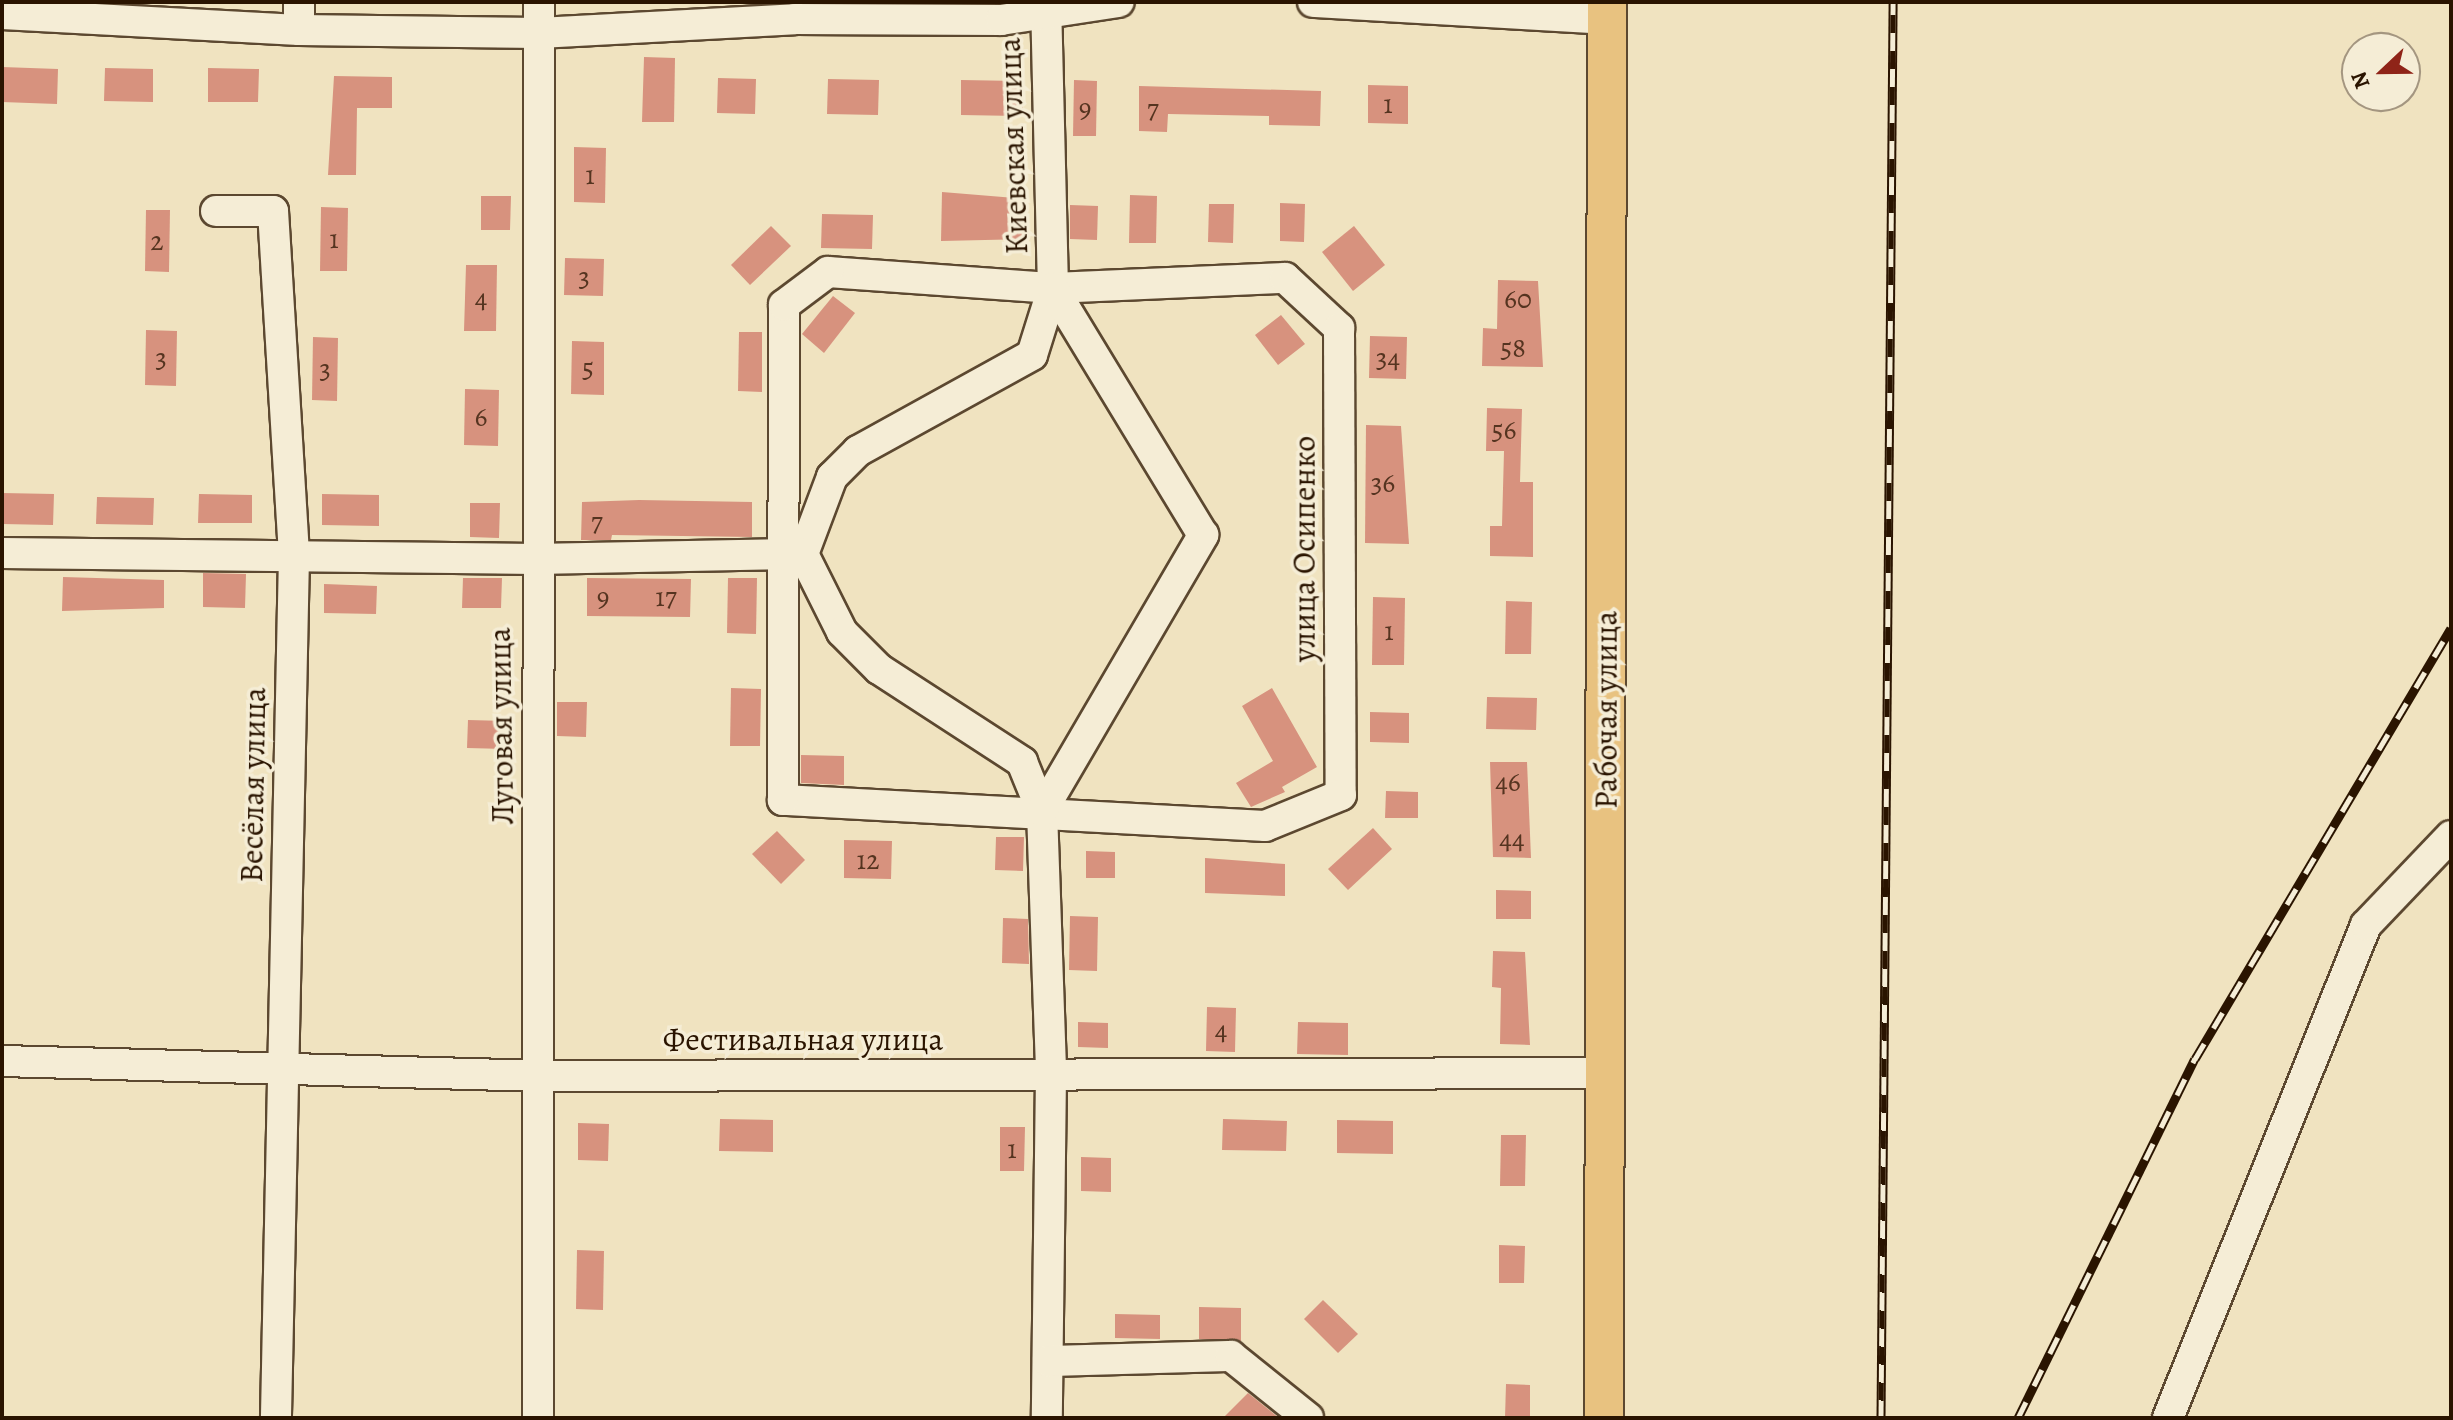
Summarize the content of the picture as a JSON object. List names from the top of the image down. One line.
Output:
{"streets":{"main road":["Рабочая улица"],"street":["Киевская улица","улица Осипенко","Луговая улица","Весёлая улица","Фестивальная улица"]},"crossings":[["Киевская улица","улица Осипенко"],["Рабочая улица","Фестивальная улица"],["Луговая улица","Фестивальная улица"],["Весёлая улица","Фестивальная улица"]],"house_numbers":["1","9","7","1","1","2","3","4","60","58","3","34","5","3","6","56","36","7","9","17","1","46","44","12","4","1"],"north":"left"}
